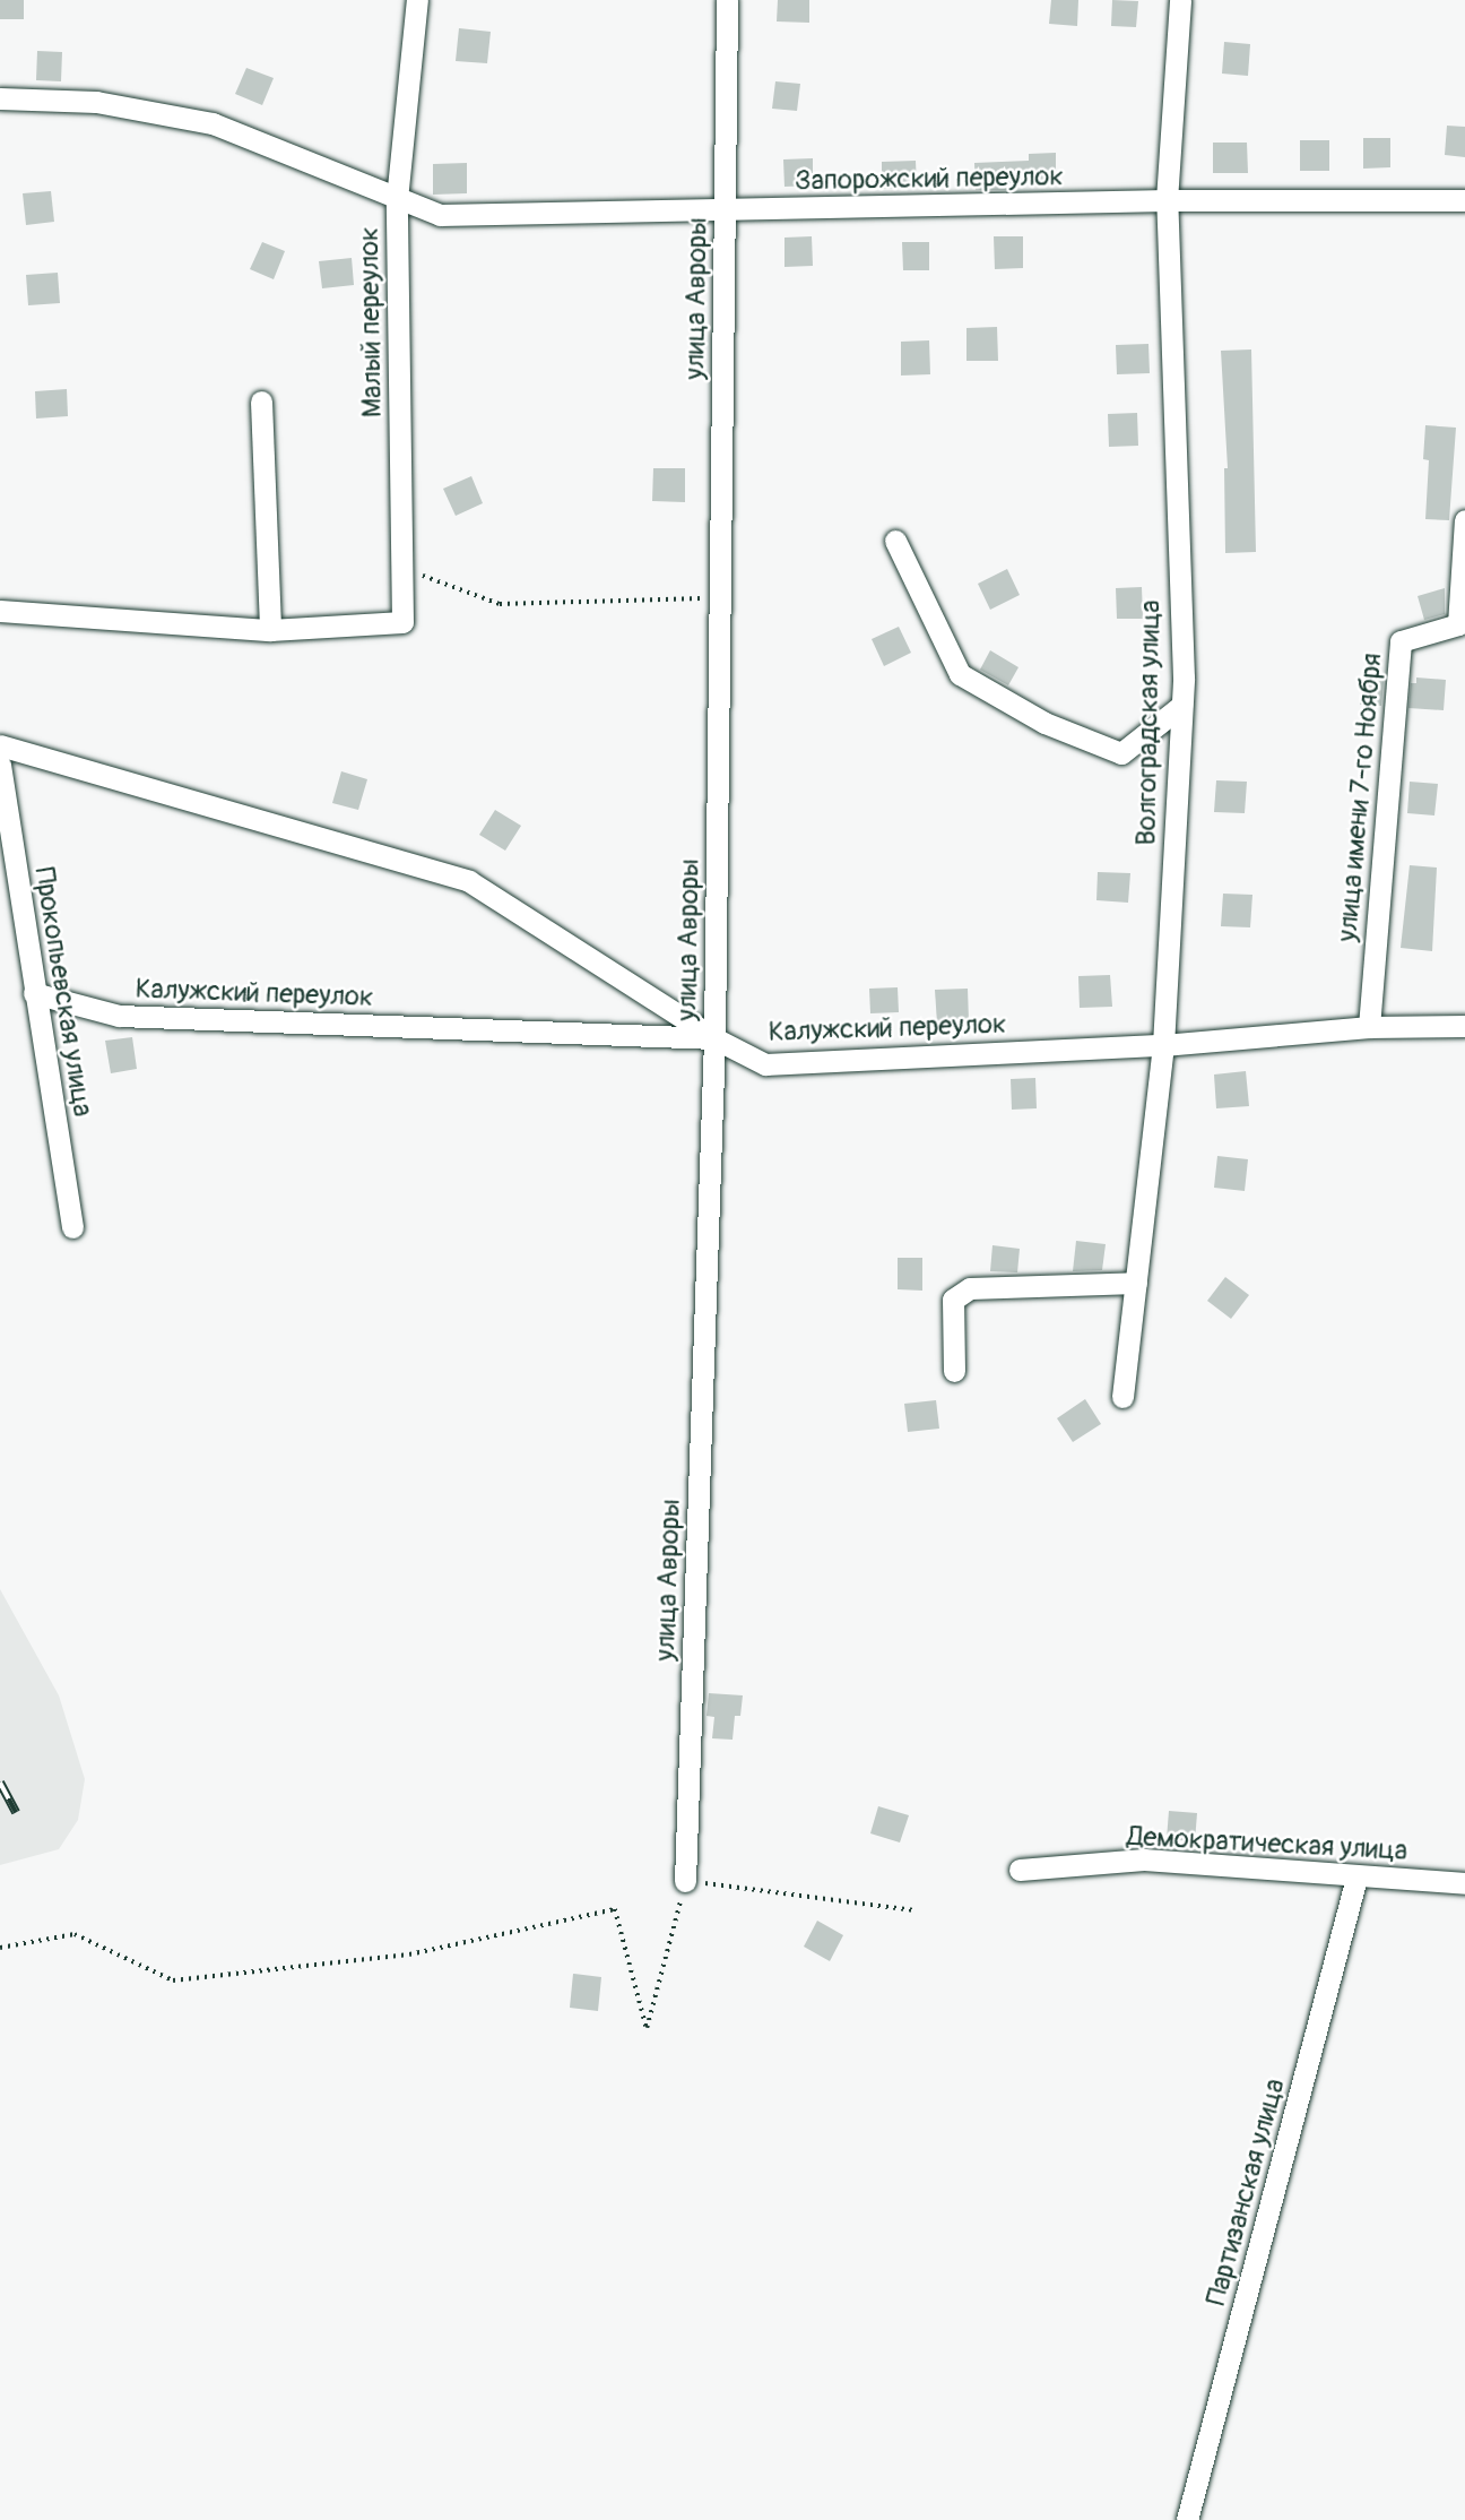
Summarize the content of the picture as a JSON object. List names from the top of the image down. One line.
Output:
{"streets":{"street":["Запорожский переулок","улица Авроры","Малый переулок","Волгоградская улица","улица имени 7-го Ноября","Прокопьевская улица","Калужский переулок","Демократическая улица","Партизанская улица"]},"crossings":[["Запорожский переулок","улица Авроры"],["Запорожский переулок","Малый переулок"],["Запорожский переулок","Волгоградская улица"],["улица Авроры","Калужский переулок"],["Волгоградская улица","Калужский переулок"],["улица имени 7-го Ноября","Калужский переулок"],["Прокопьевская улица","Калужский переулок"],["Демократическая улица","Партизанская улица"]]}
